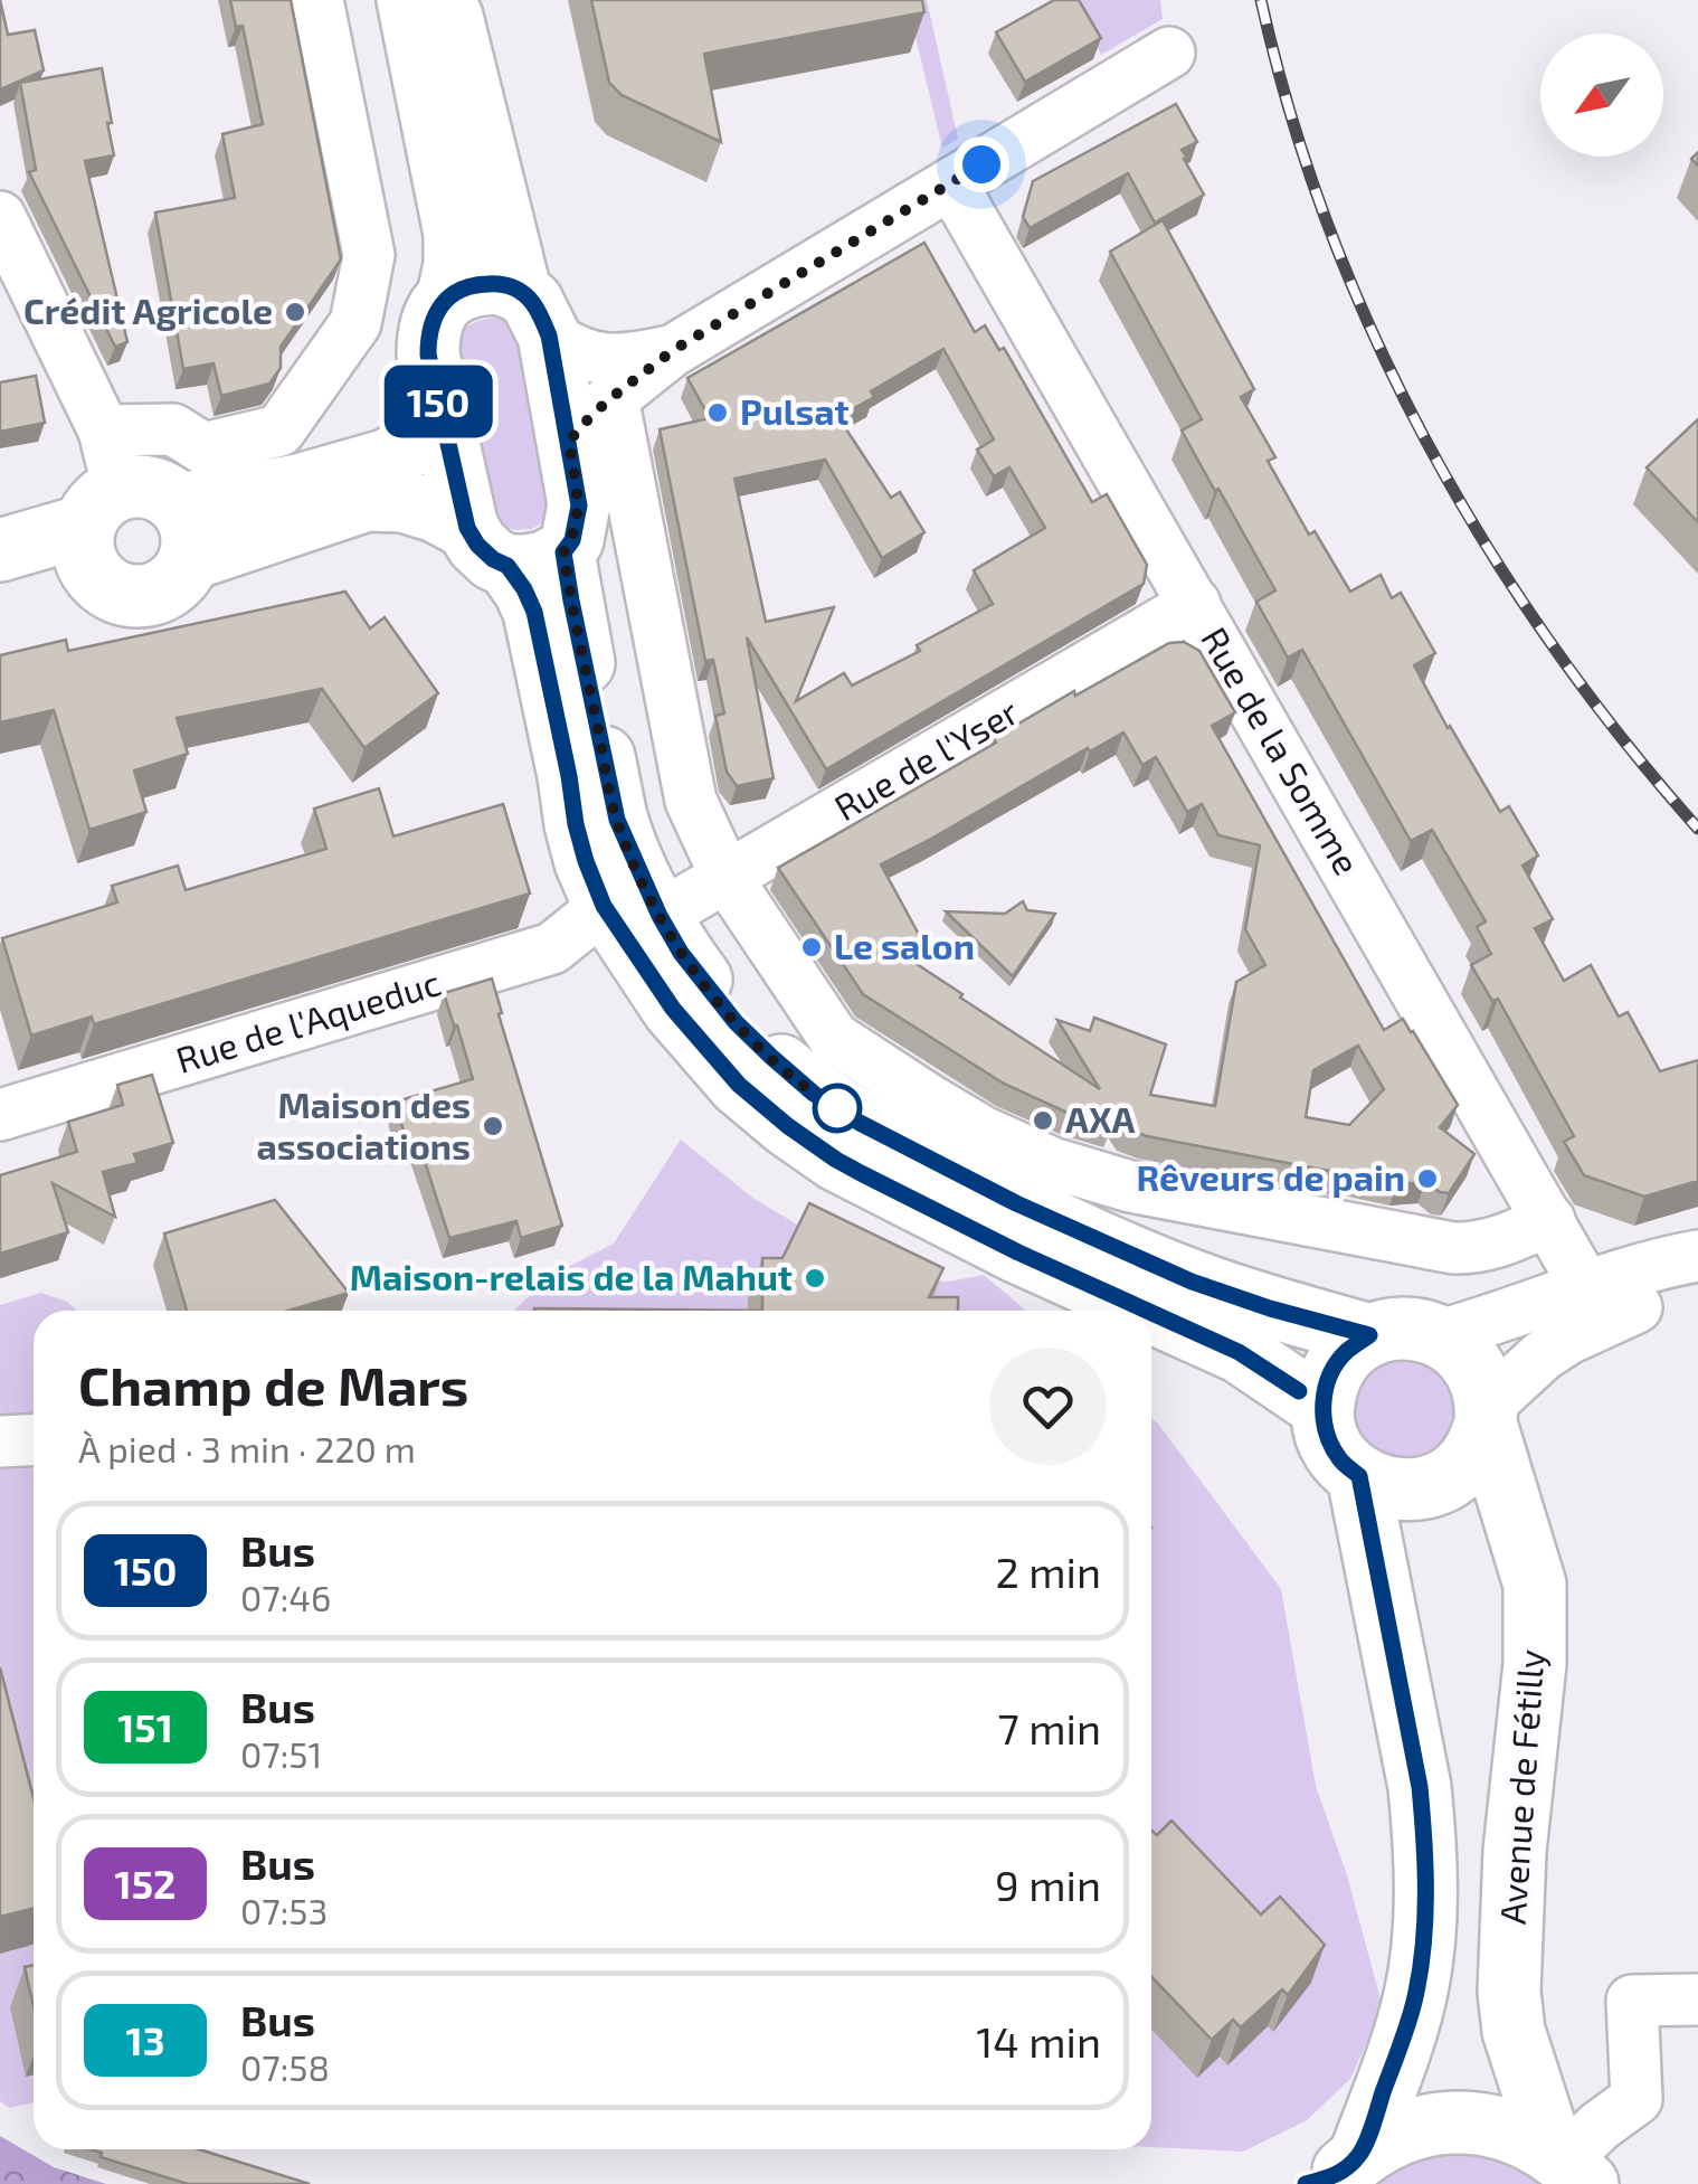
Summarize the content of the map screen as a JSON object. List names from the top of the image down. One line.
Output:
{"streets":{"main road":["Avenue de Fétilly"],"street":["Rue de la Somme","Rue de l'Yser","Rue de l'Aqueduc"]},"crossings":[["Rue de la Somme","Rue de l'Yser"],["Rue de l'Yser","Rue de l'Aqueduc"]],"places":["Crédit Agricole","Pulsat","Le salon","AXA","Maison des associations","Rêveurs de pain","Maison-relais de la Mahut"],"lines":["bus line 150"],"north":"bottom left","page":{"on_map":"150","heading":["Champ de Mars","À pied · 3 min · 220 m"],"list":[{"mark":"150","name":"Bus","note":"07:46","value":"2 min"},{"mark":"151","name":"Bus","note":"07:51","value":"7 min"},{"mark":"152","name":"Bus","note":"07:53","value":"9 min"},{"mark":"13","name":"Bus","note":"07:58","value":"14 min"}]}}
